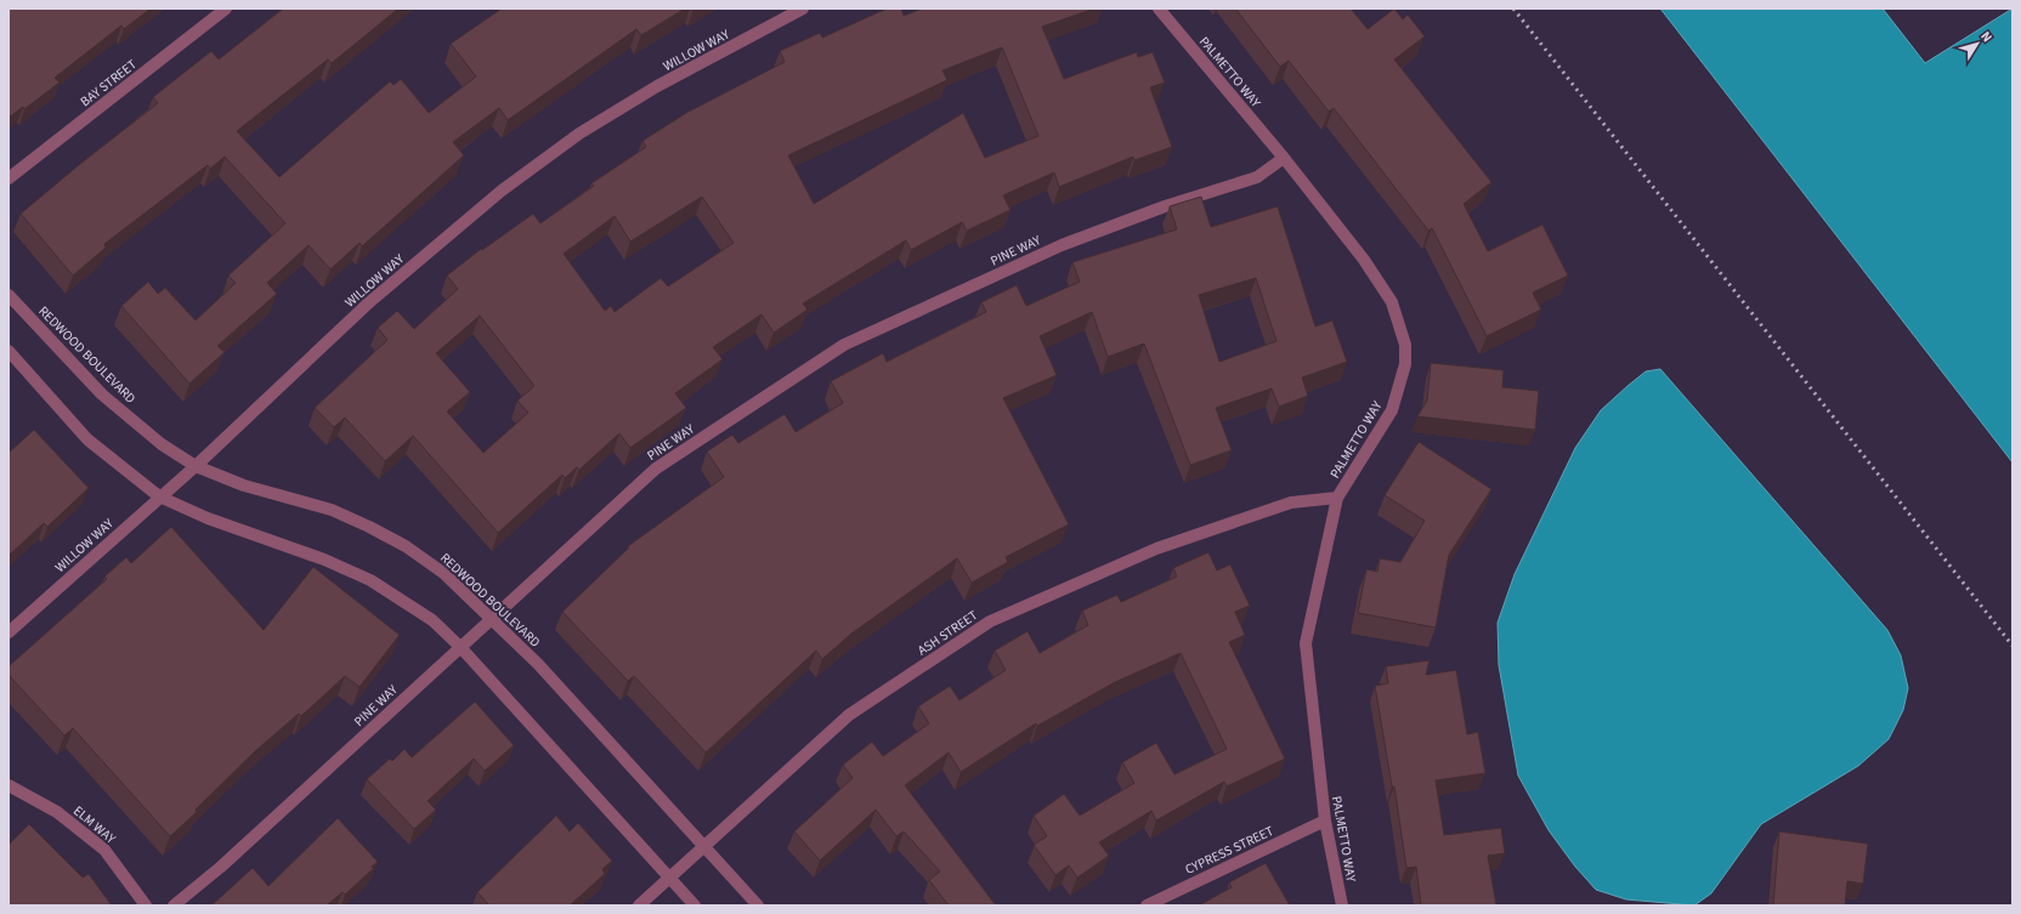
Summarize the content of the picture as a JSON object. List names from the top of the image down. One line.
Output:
{"streets":{"street":["WILLOW WAY","PALMETTO WAY","BAY STREET","PINE WAY","REDWOOD BOULEVARD","ASH STREET","ELM WAY","CYPRESS STREET"]},"crossings":[["WILLOW WAY","REDWOOD BOULEVARD"],["PALMETTO WAY","PINE WAY"],["PALMETTO WAY","ASH STREET"],["PALMETTO WAY","CYPRESS STREET"],["PINE WAY","REDWOOD BOULEVARD"],["REDWOOD BOULEVARD","ASH STREET"]],"north":"top right"}
